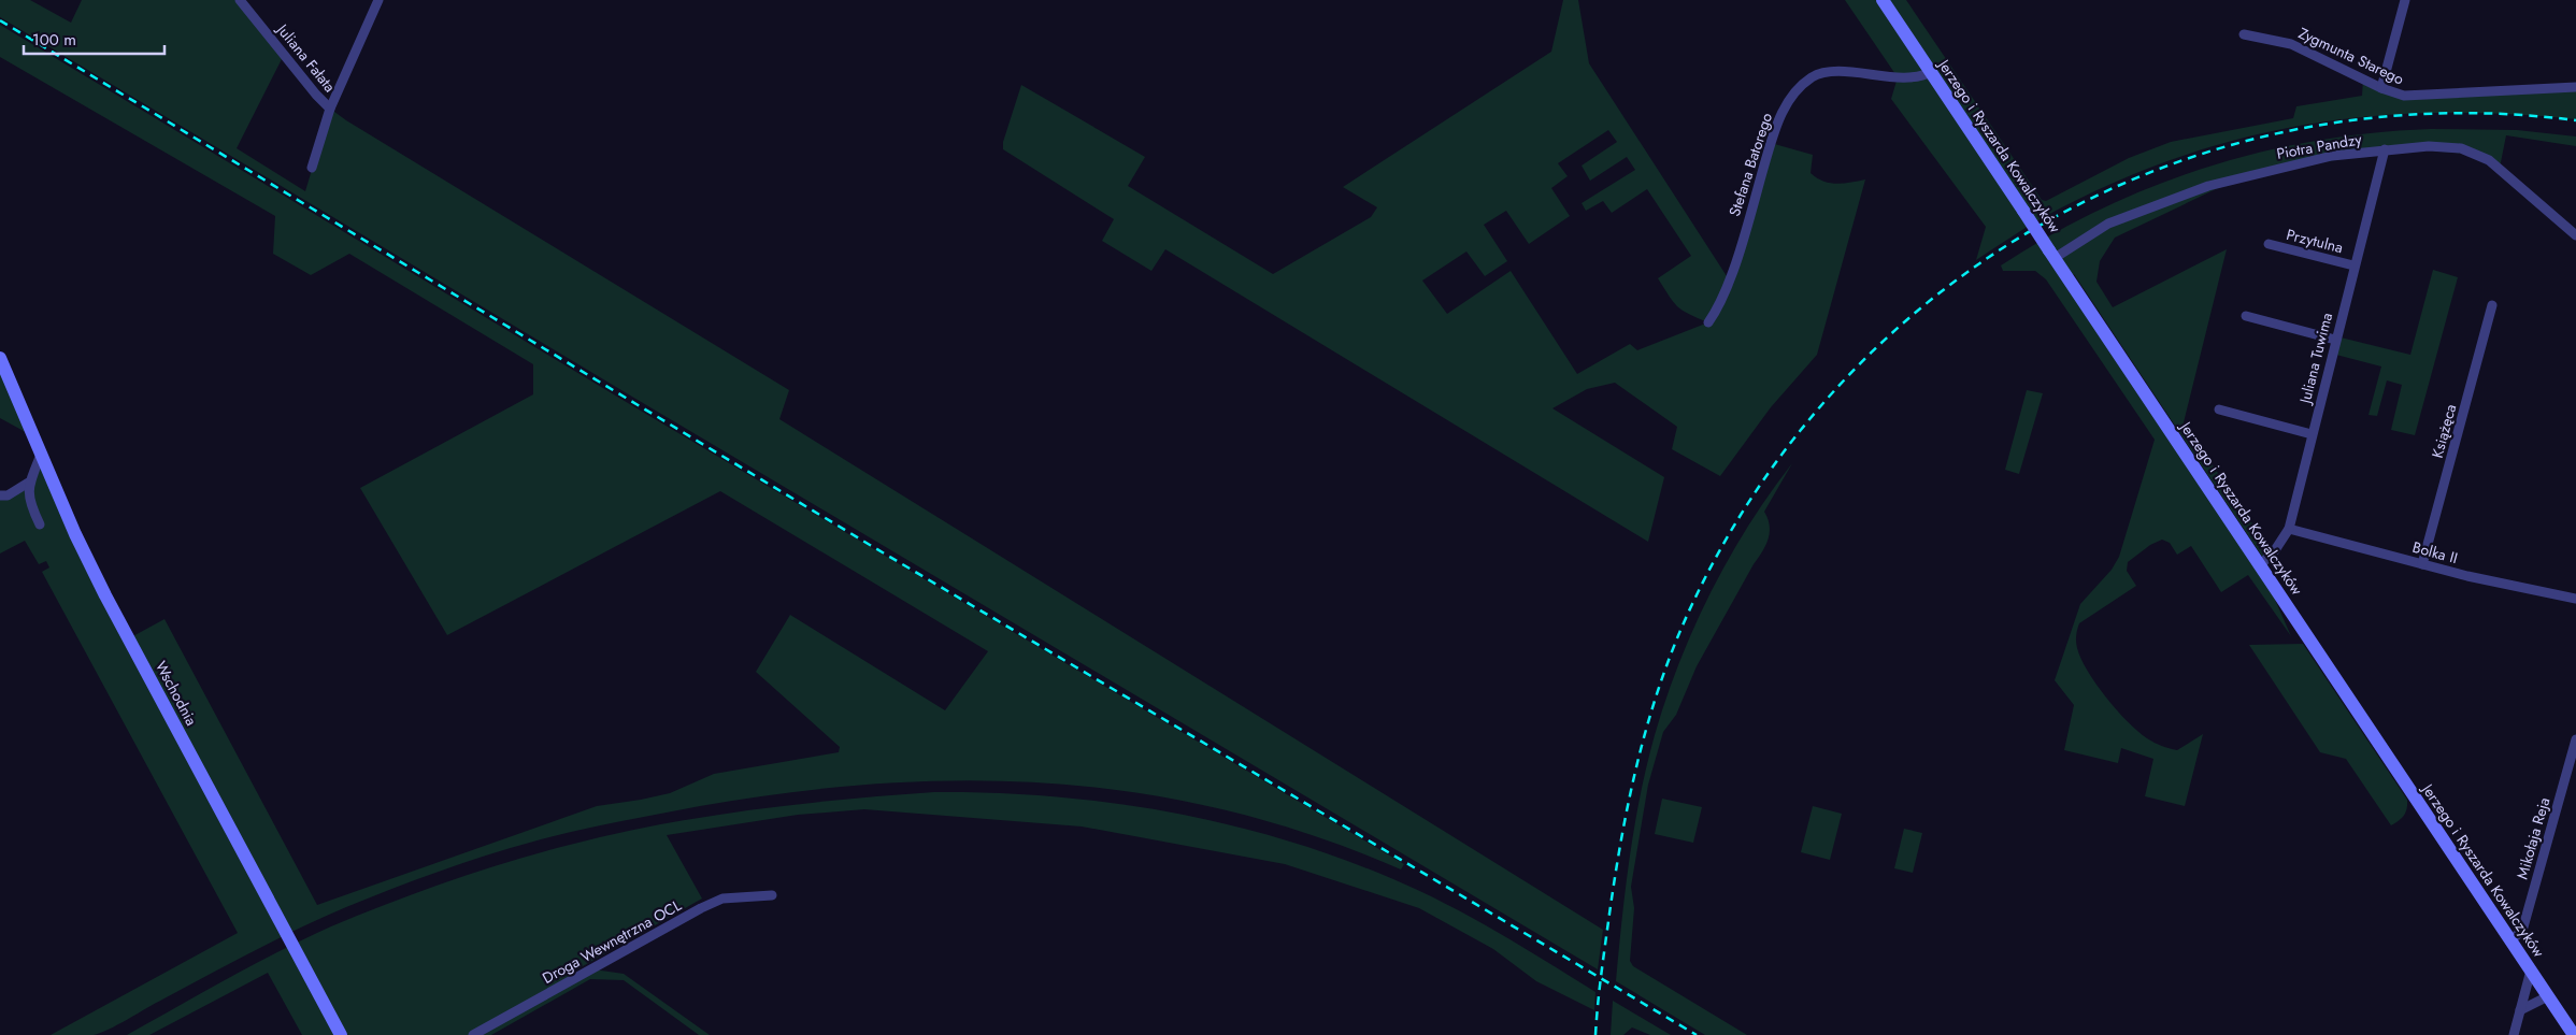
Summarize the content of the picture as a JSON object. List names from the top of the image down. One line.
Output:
{"streets":{"main road":["Jerzego i Ryszarda Kowalczyków","Wschodnia"],"street":["Zygmunta Starego","Juliana Fałata","Piotra Pandzy","Stefana Batorego","Przytulna","Juliana Tuwima","Książęca","Bolka II","Mikołaja Reja","Droga Wewnętrzna OCL"]},"crossings":[["Jerzego i Ryszarda Kowalczyków","Piotra Pandzy"],["Jerzego i Ryszarda Kowalczyków","Stefana Batorego"],["Jerzego i Ryszarda Kowalczyków","Juliana Tuwima"],["Jerzego i Ryszarda Kowalczyków","Mikołaja Reja"],["Piotra Pandzy","Juliana Tuwima"],["Przytulna","Juliana Tuwima"],["Juliana Tuwima","Bolka II"],["Książęca","Bolka II"]],"scale_bar":"100 m"}
